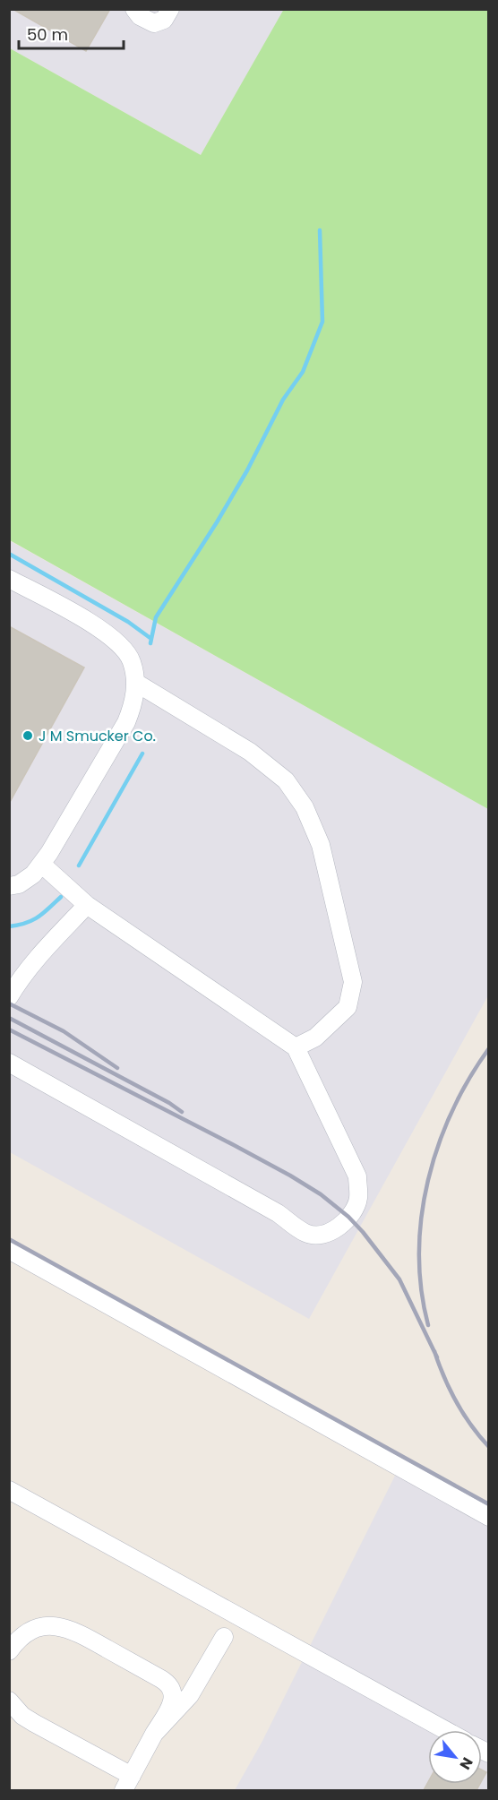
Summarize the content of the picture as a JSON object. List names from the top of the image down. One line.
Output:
{"places":["J M Smucker Co."],"scale_bar":"50 m","north":"bottom right"}
